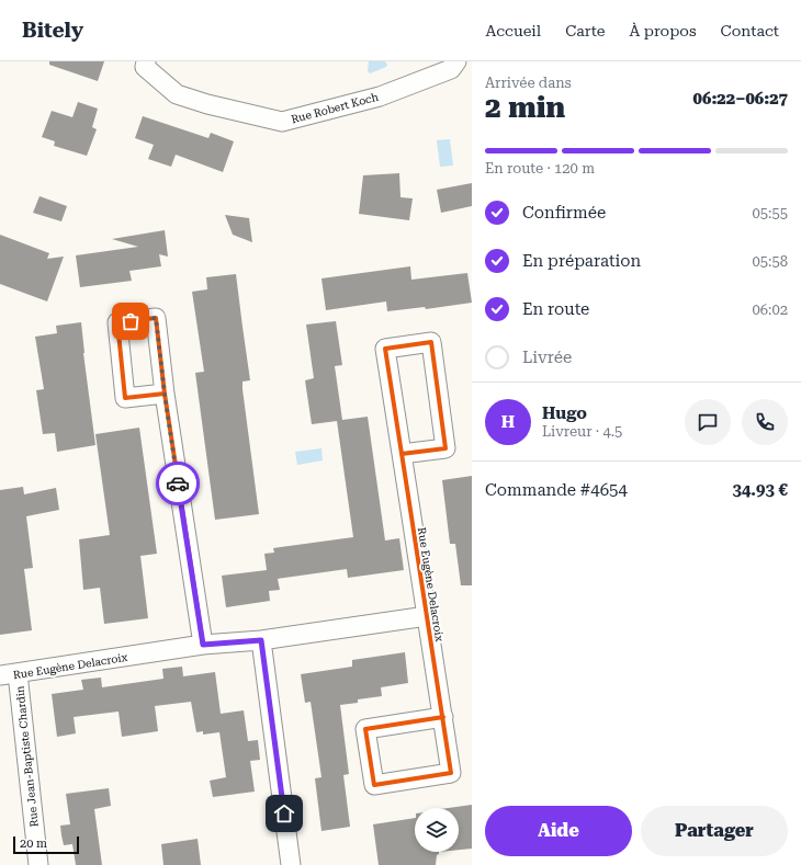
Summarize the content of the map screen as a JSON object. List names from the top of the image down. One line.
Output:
{"streets":{"street":["Rue Robert Koch","Rue Eugène Delacroix","Rue Jean-Baptiste Chardin"]},"crossings":[["Rue Eugène Delacroix","Rue Jean-Baptiste Chardin"]],"scale_bar":"20 m","page":{"header":"Bitely","nav":["Accueil","Carte","À propos","Contact"],"heading":["2 min","Arrivée dans","06:22–06:27"],"panel":["Hugo","Livreur · 4.5","Commande #4654","34.93 €"],"bar":"En route · 120 m","list":[["Confirmée","05:55"],["En préparation","05:58"],["En route","06:02"],"Livrée"],"round":"H","buttons":["Aide","Partager"],"scale":"20 m"}}
